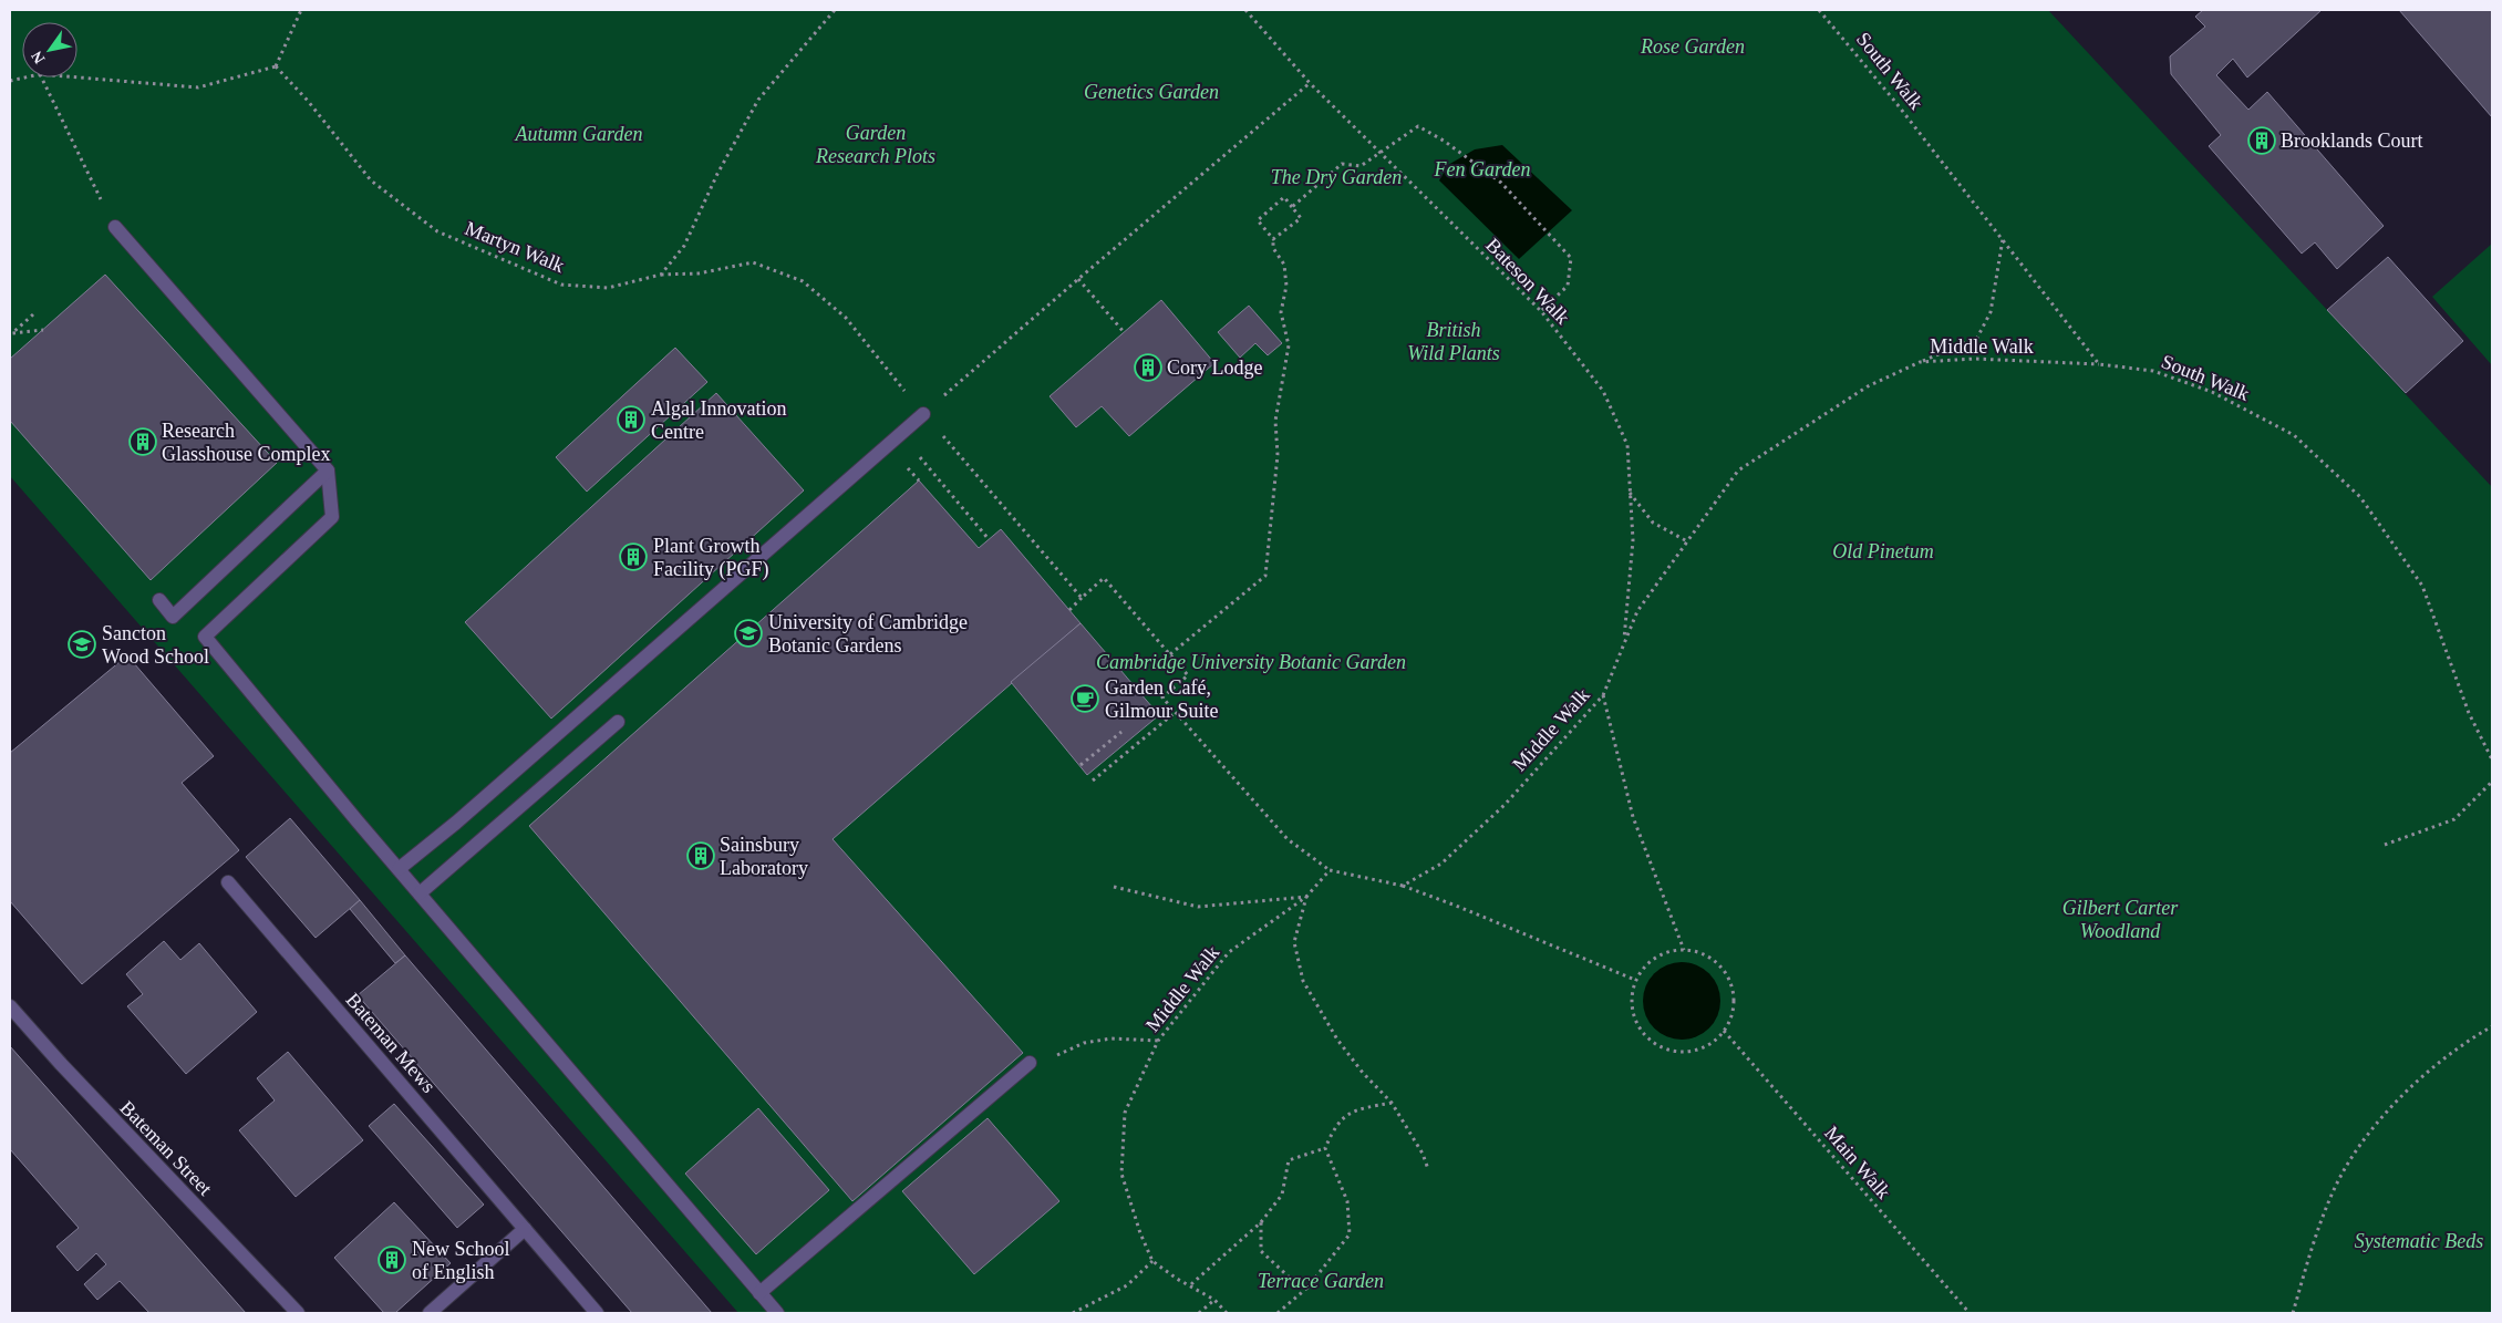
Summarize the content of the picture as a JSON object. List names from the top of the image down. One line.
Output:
{"streets":{"street":["Bateman Mews","Bateman Street"],"path":["South Walk","Martyn Walk","Bateson Walk","Middle Walk","Main Walk"]},"crossings":[["South Walk","Middle Walk"],["Bateson Walk","Middle Walk"]],"parks":["Rose Garden","Genetics Garden","Garden Research Plots","Autumn Garden","Fen Garden","The Dry Garden","British Wild Plants","Old Pinetum","Cambridge University Botanic Garden","Gilbert Carter Woodland","Systematic Beds","Terrace Garden"],"places":{"building":["Brooklands Court","Cory Lodge","Algal Innovation Centre","Research Glasshouse Complex","Plant Growth Facility (PGF)","Sainsbury Laboratory","New School of English"],"school or university":["University of Cambridge Botanic Gardens","Sancton Wood School"],"cafe":["Garden Café, Gilmour Suite"]},"north":"bottom left"}
